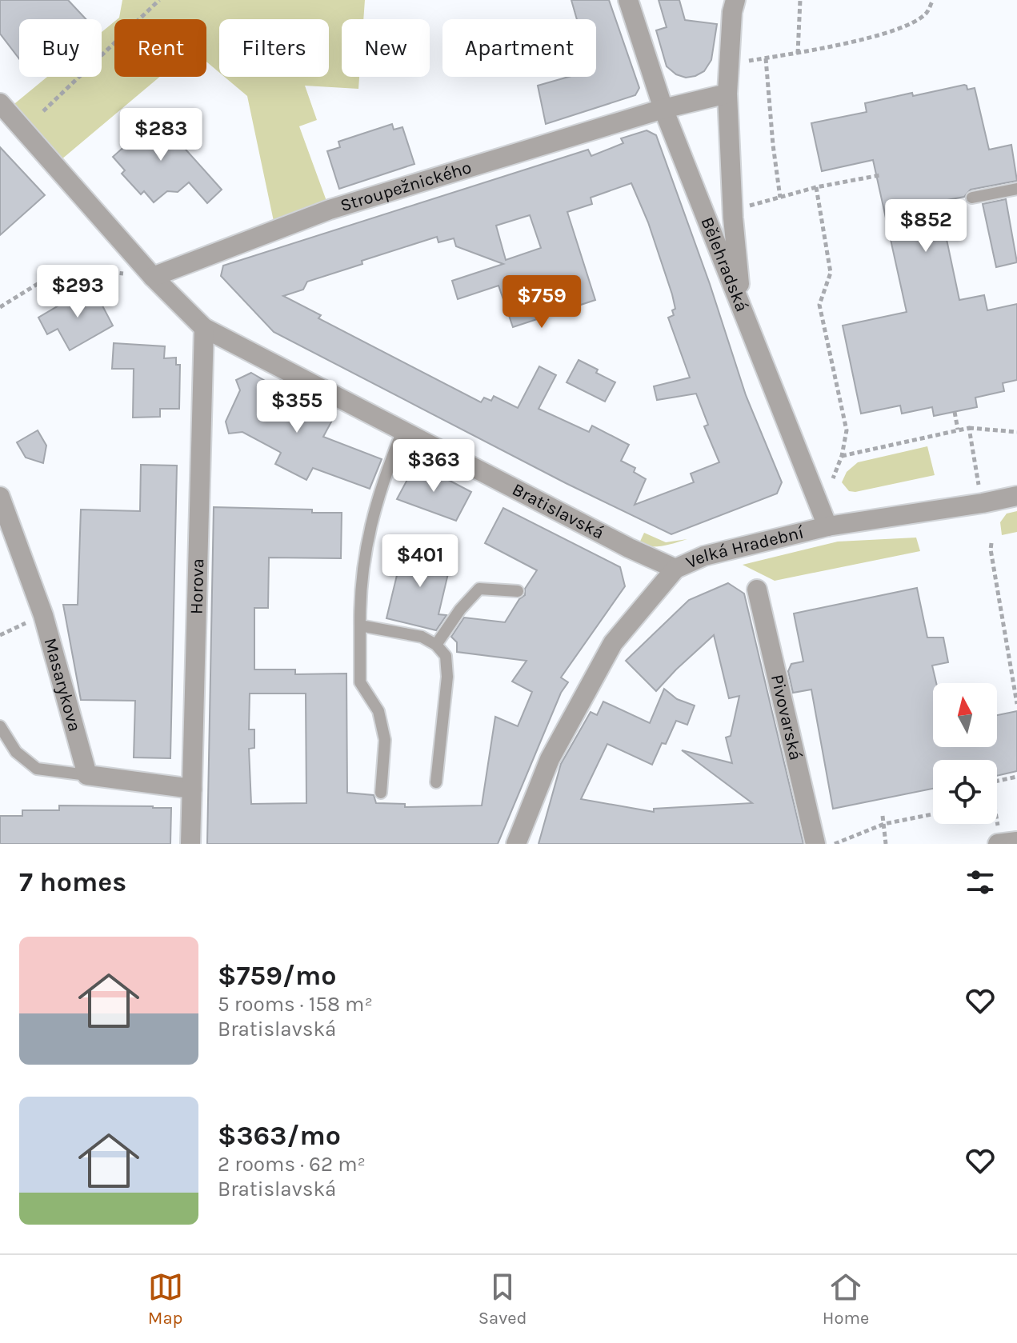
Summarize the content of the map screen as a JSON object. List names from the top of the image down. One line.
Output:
{"streets":{"street":["Stroupežnického","Bělehradská","Bratislavská","Velká Hradební","Horova","Masarykova","Pivovarská"]},"crossings":[["Stroupežnického","Bělehradská"],["Stroupežnického","Bratislavská"],["Bělehradská","Velká Hradební"],["Bratislavská","Velká Hradební"],["Bratislavská","Horova"]],"north":"top","page":{"chip":["Buy","Rent","Filters","New","Apartment"],"price":["$283","$852","$293","$759","$355","$363","$401"],"heading":"7 homes","list":[{"name":"$759/mo","note":"5 rooms · 158 m² · Bratislavská"},{"name":"$363/mo","note":"2 rooms · 62 m² · Bratislavská"}],"tabs":["Map","Saved","Home"]}}
